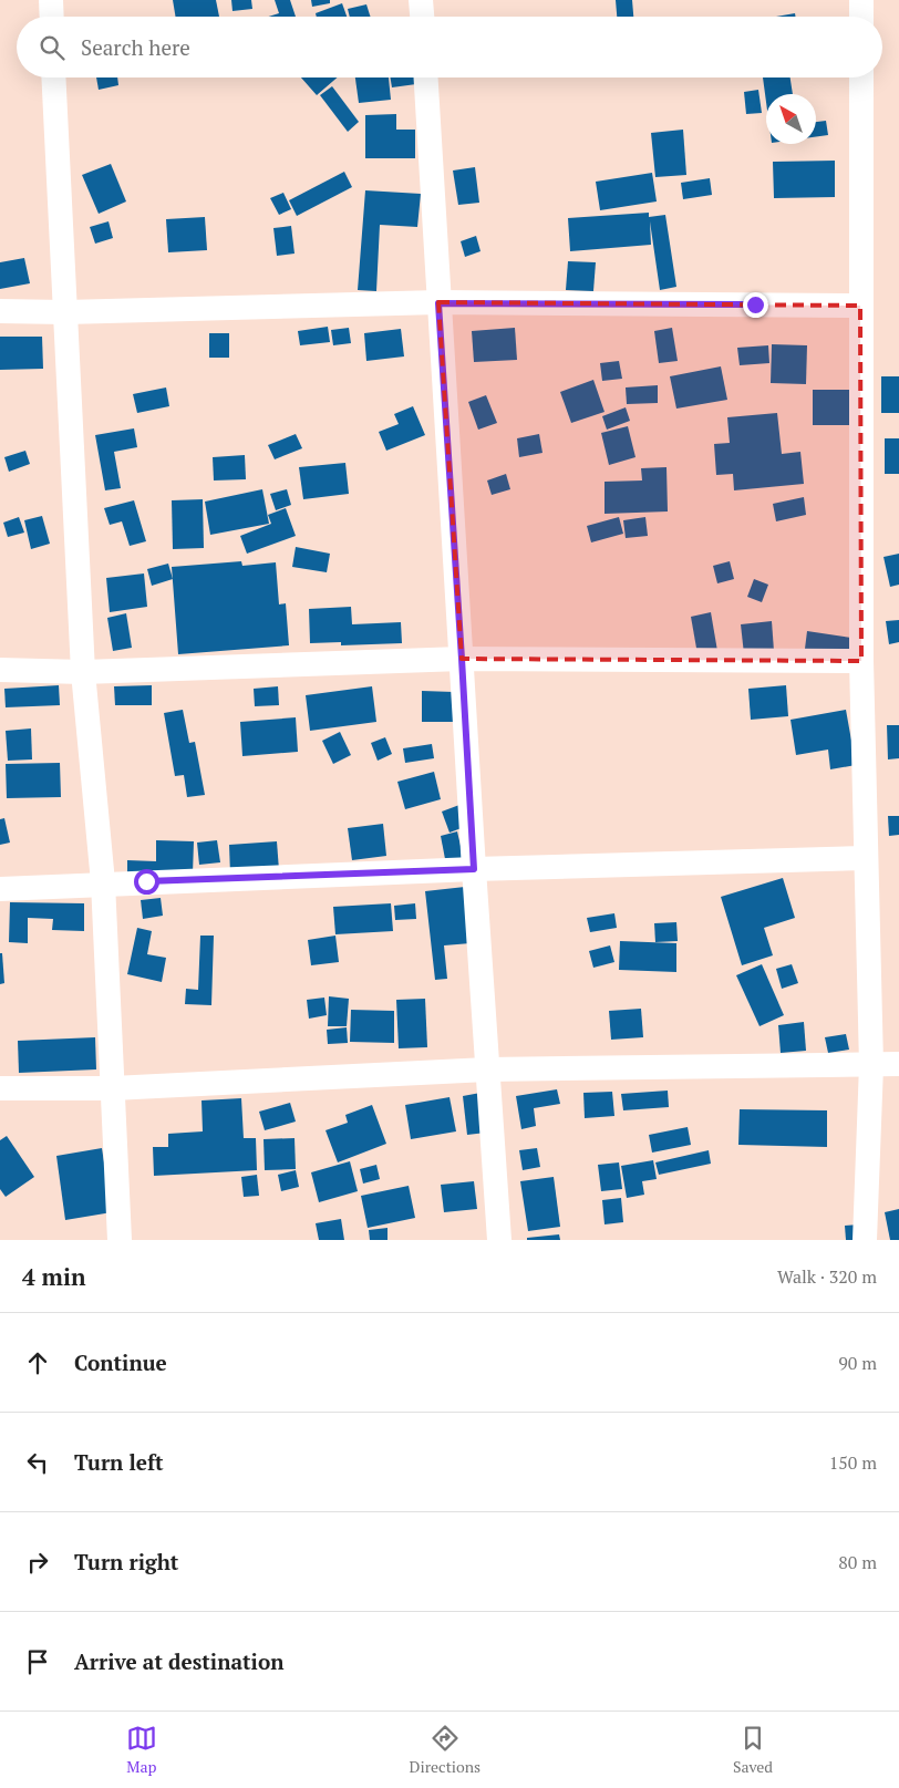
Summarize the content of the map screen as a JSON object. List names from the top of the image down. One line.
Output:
{"north":"top left","page":{"search":"Search here","heading":["4 min","Walk · 320 m"],"list":[["Continue","90 m"],["Turn left","150 m"],["Turn right","80 m"],"Arrive at destination"],"nav":["Map","Directions","Saved"]}}
